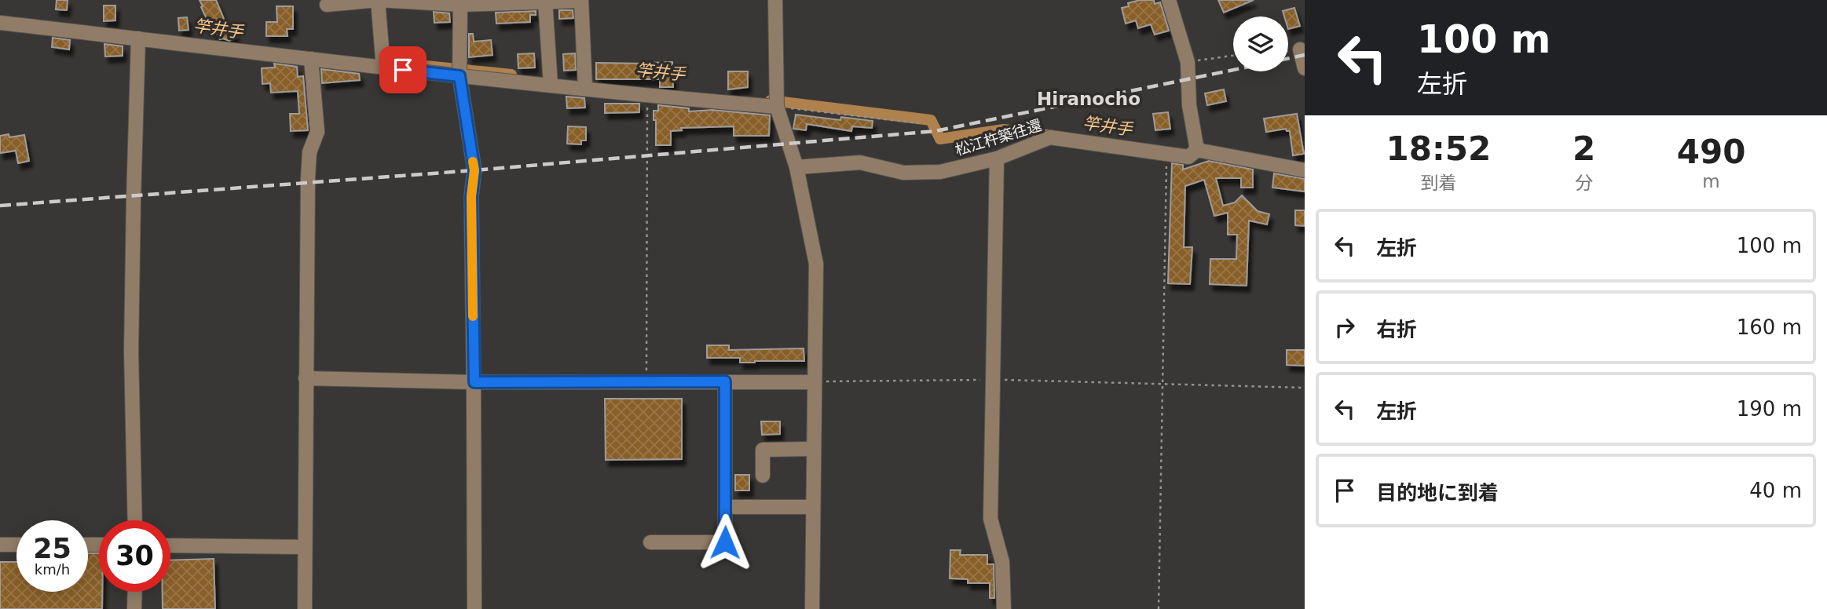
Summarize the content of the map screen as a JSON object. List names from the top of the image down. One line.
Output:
{"streets":{"street":["松江杵築往還"]},"districts":["Hiranocho"],"water":["竿井手"],"page":{"turn":["100 m","左折"],"eta":["18:52","到着","2","分","490","m"],"list":[{"name":"左折","value":"100 m"},{"name":"右折","value":"160 m"},{"name":"左折","value":"190 m"},{"name":"目的地に到着","value":"40 m"}],"speed":"25 km/h","limit":"30"}}
